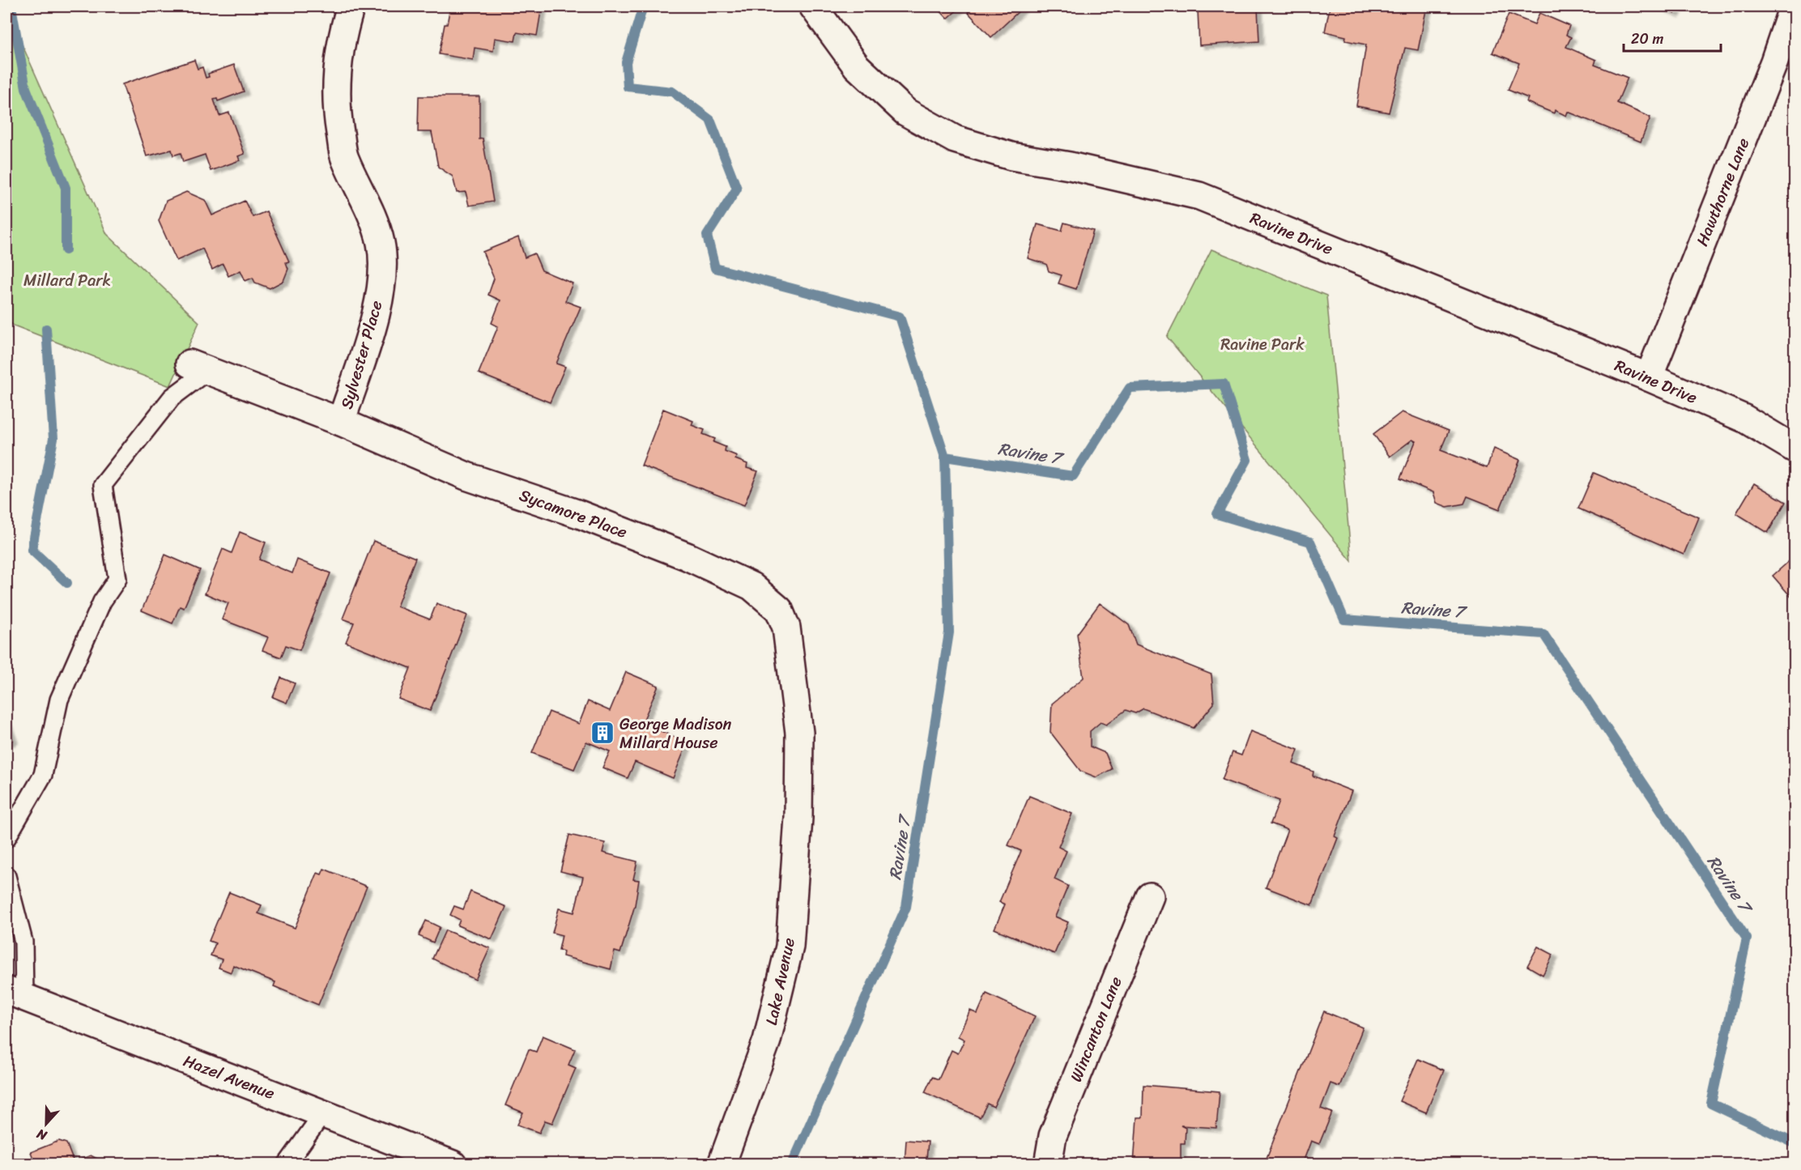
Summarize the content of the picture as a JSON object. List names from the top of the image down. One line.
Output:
{"streets":{"street":["Hawthorne Lane","Ravine Drive","Sylvester Place","Sycamore Place","Lake Avenue","Wincanton Lane","Hazel Avenue"]},"crossings":[["Hawthorne Lane","Ravine Drive"],["Sylvester Place","Sycamore Place"],["Sycamore Place","Lake Avenue"]],"water":["Ravine 7"],"parks":["Millard Park","Ravine Park"],"places":{"building":["George Madison Millard House"]},"scale_bar":"20 m","north":"bottom"}
